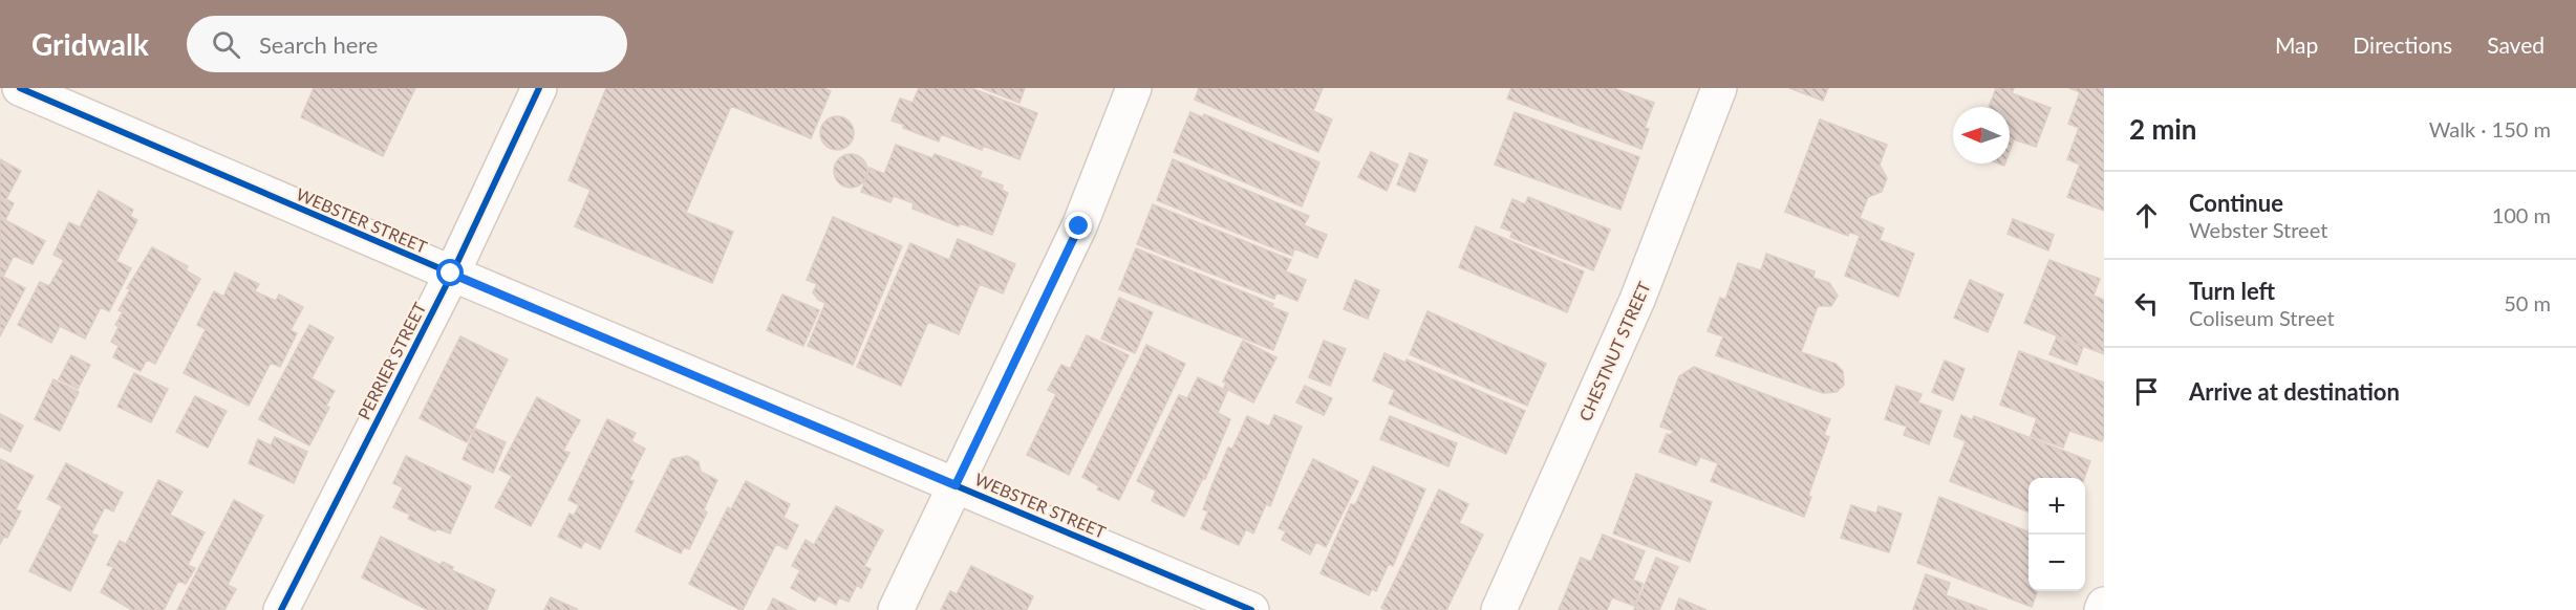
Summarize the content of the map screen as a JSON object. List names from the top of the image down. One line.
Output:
{"streets":{"street":["WEBSTER STREET","CHESTNUT STREET","PERRIER STREET"]},"crossings":[["WEBSTER STREET","PERRIER STREET"]],"north":"left","page":{"header":"Gridwalk","search":"Search here","nav":["Map","Directions","Saved"],"heading":["2 min","Walk · 150 m"],"list":[["Continue","Webster Street","100 m"],["Turn left","Coliseum Street","50 m"],"Arrive at destination"],"map_buttons":["+","−"]}}
